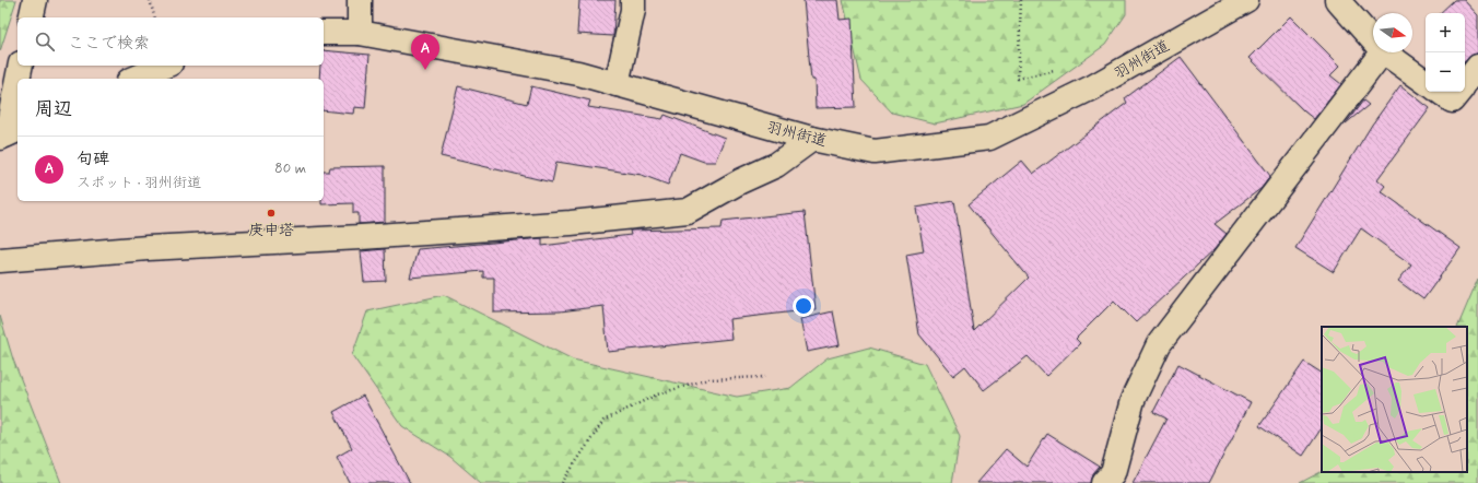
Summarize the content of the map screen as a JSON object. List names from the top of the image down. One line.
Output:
{"streets":{"street":["羽州街道"]},"places":["庚申塔"],"north":"right","page":{"map_buttons":["+","−"],"search":"ここで検索","pins":"A","heading":"周辺","list":[{"mark":"A","name":"句碑","note":"スポット · 羽州街道","value":"80 m"}]}}
